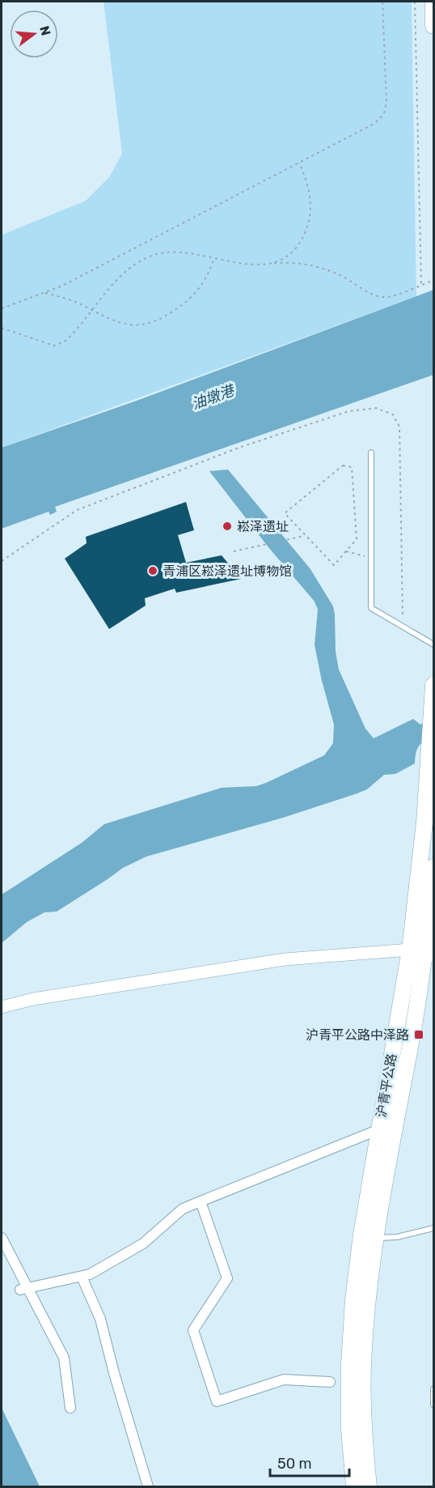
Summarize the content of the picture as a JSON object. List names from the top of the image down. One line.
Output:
{"streets":{"highway":["沪青平公路"]},"water":["油墩港"],"places":{"other":["崧泽遗址","青浦区崧泽遗址博物馆"],"transit":["沪青平公路中泽路"]},"scale_bar":"50 m","north":"right"}
